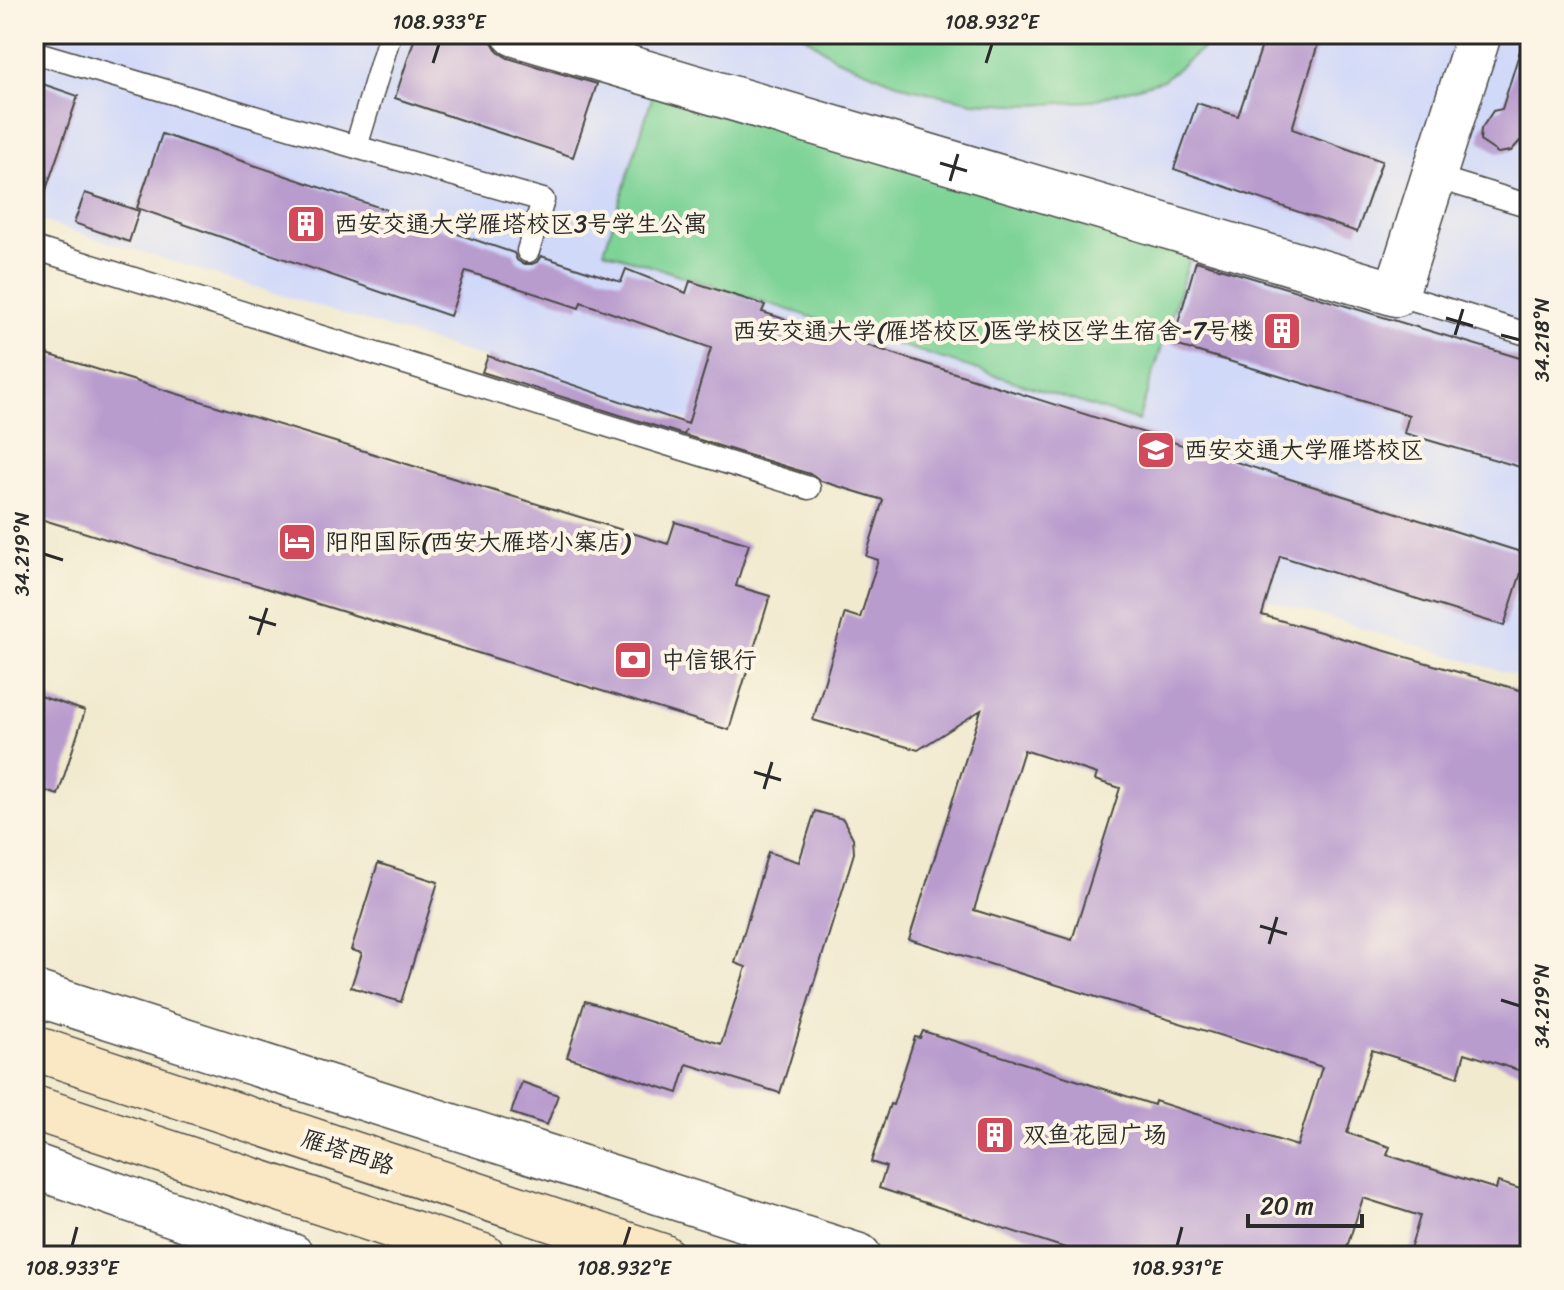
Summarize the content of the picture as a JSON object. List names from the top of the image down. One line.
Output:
{"streets":{"main road":["雁塔西路"]},"places":{"building":["西安交通大学雁塔校区3号学生公寓","西安交通大学(雁塔校区)医学校区学生宿舍-7号楼","双鱼花园广场"],"school or university":["西安交通大学雁塔校区"],"hotel":["阳阳国际(西安大雁塔小寨店)"],"bank":["中信银行"]},"scale_bar":"20 m","coordinates":["108.933°E","108.932°E","34.218°N","34.219°N","108.931°E"]}
